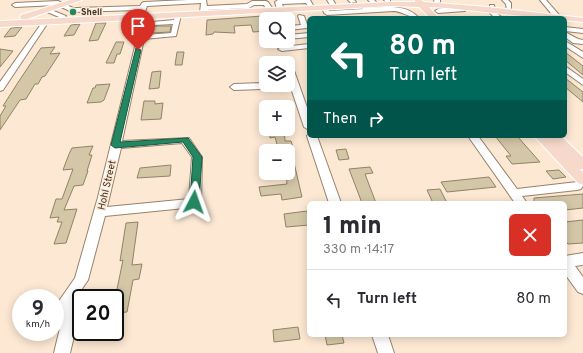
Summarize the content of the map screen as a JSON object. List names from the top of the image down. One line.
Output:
{"streets":{"street":["Hohl Street"]},"places":["Shell"],"page":{"map_buttons":["+","−"],"turn":["80 m","Turn left"],"then":"Then","heading":["1 min","330 m · 14:17"],"list":[{"name":"Turn left","value":"80 m"}],"speed":"9 km/h","limit":"20"}}
